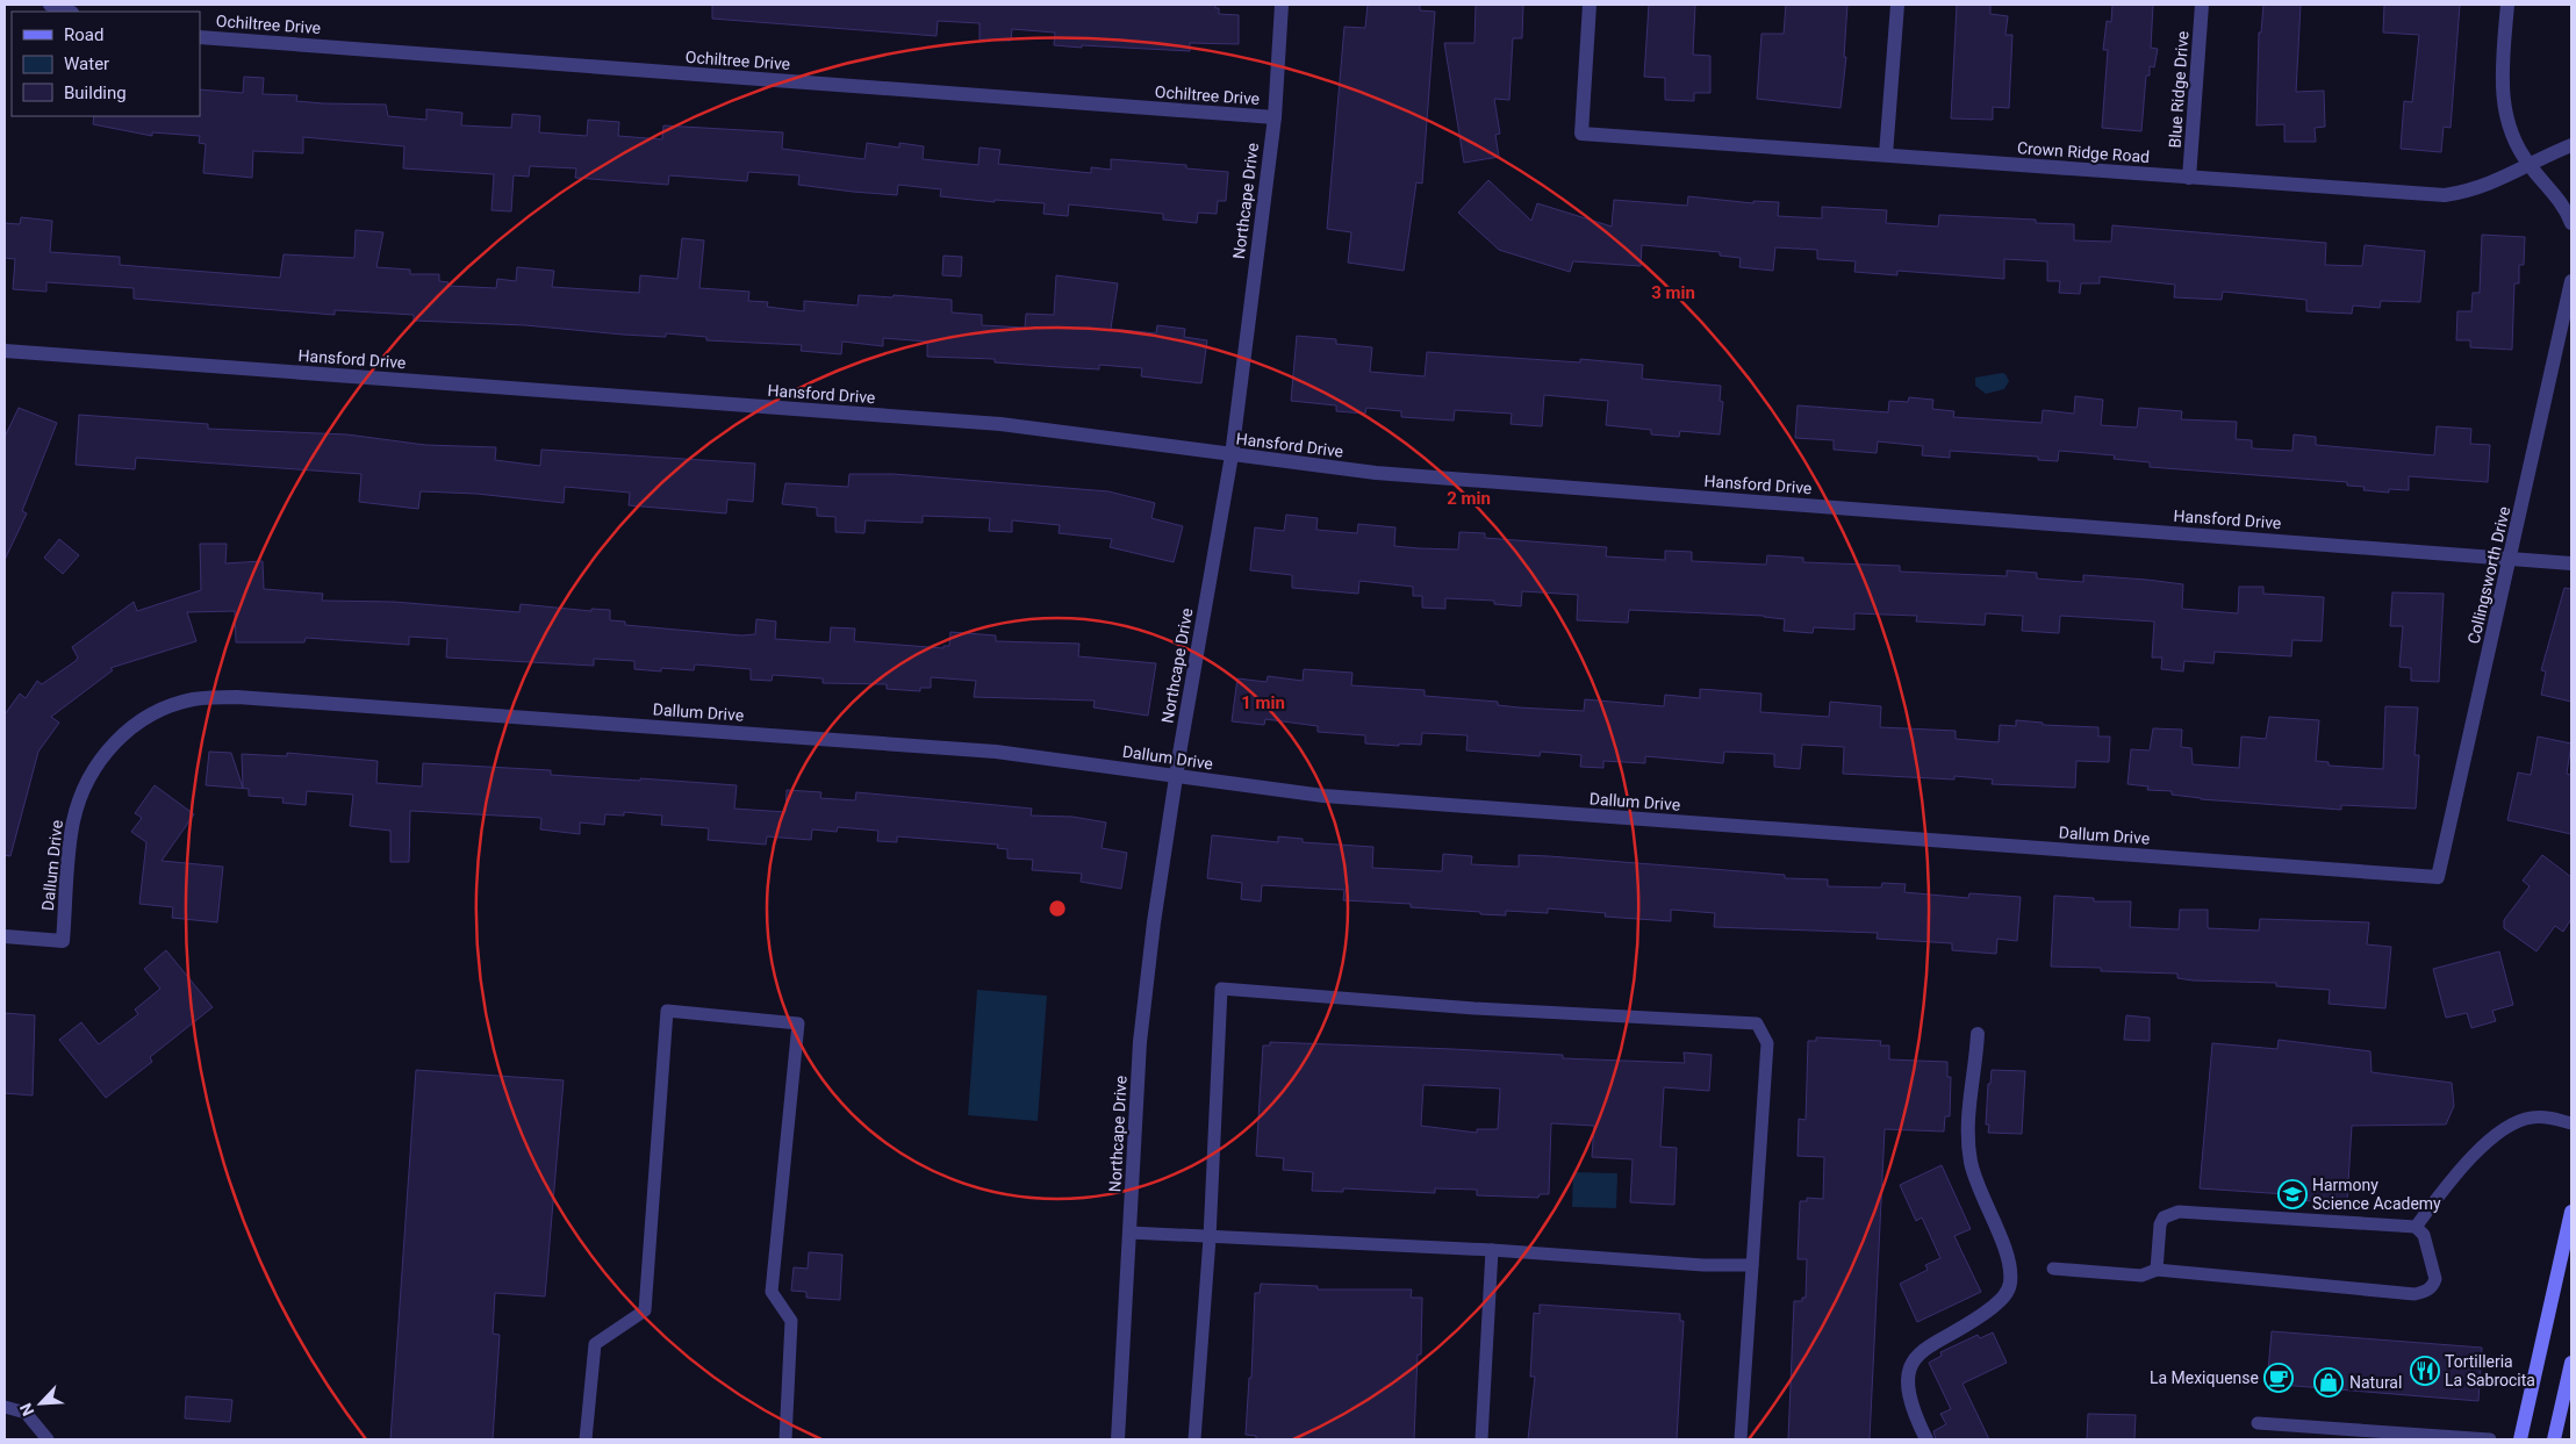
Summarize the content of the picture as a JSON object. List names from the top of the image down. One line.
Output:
{"streets":{"street":["Ochiltree Drive","Blue Ridge Drive","Crown Ridge Road","Northcape Drive","Hansford Drive","Collingsworth Drive","Dallum Drive"]},"crossings":[["Ochiltree Drive","Northcape Drive"],["Blue Ridge Drive","Crown Ridge Road"],["Northcape Drive","Hansford Drive"],["Northcape Drive","Dallum Drive"],["Hansford Drive","Collingsworth Drive"],["Collingsworth Drive","Dallum Drive"]],"places":{"school or university":["Harmony Science Academy"],"restaurant":["Tortilleria La Sabrocita"],"cafe":["La Mexiquense"],"shop":["Natural"]},"legend":["Road","Water","Building"],"north":"bottom left","rings":["3 min","2 min","1 min"]}
